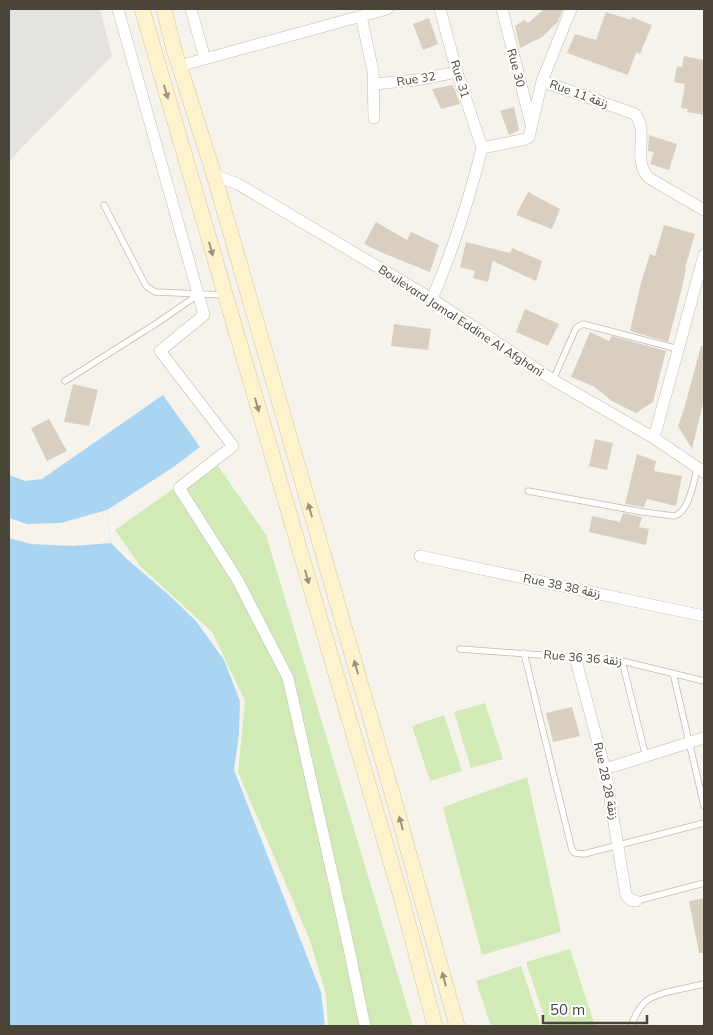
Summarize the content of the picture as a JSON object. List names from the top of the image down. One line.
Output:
{"streets":{"street":["Rue 30","Rue 32","Rue 31","Rue 11 زنقة","Boulevard Jamal Eddine Al Afghani","Rue 38 زنقة 38","Rue 28 زنقة 28"],"lane":["Rue 36 زنقة 36"]},"crossings":[["Rue 32","Rue 31"],["Rue 36 زنقة 36","Rue 28 زنقة 28"]],"scale_bar":"50 m"}
